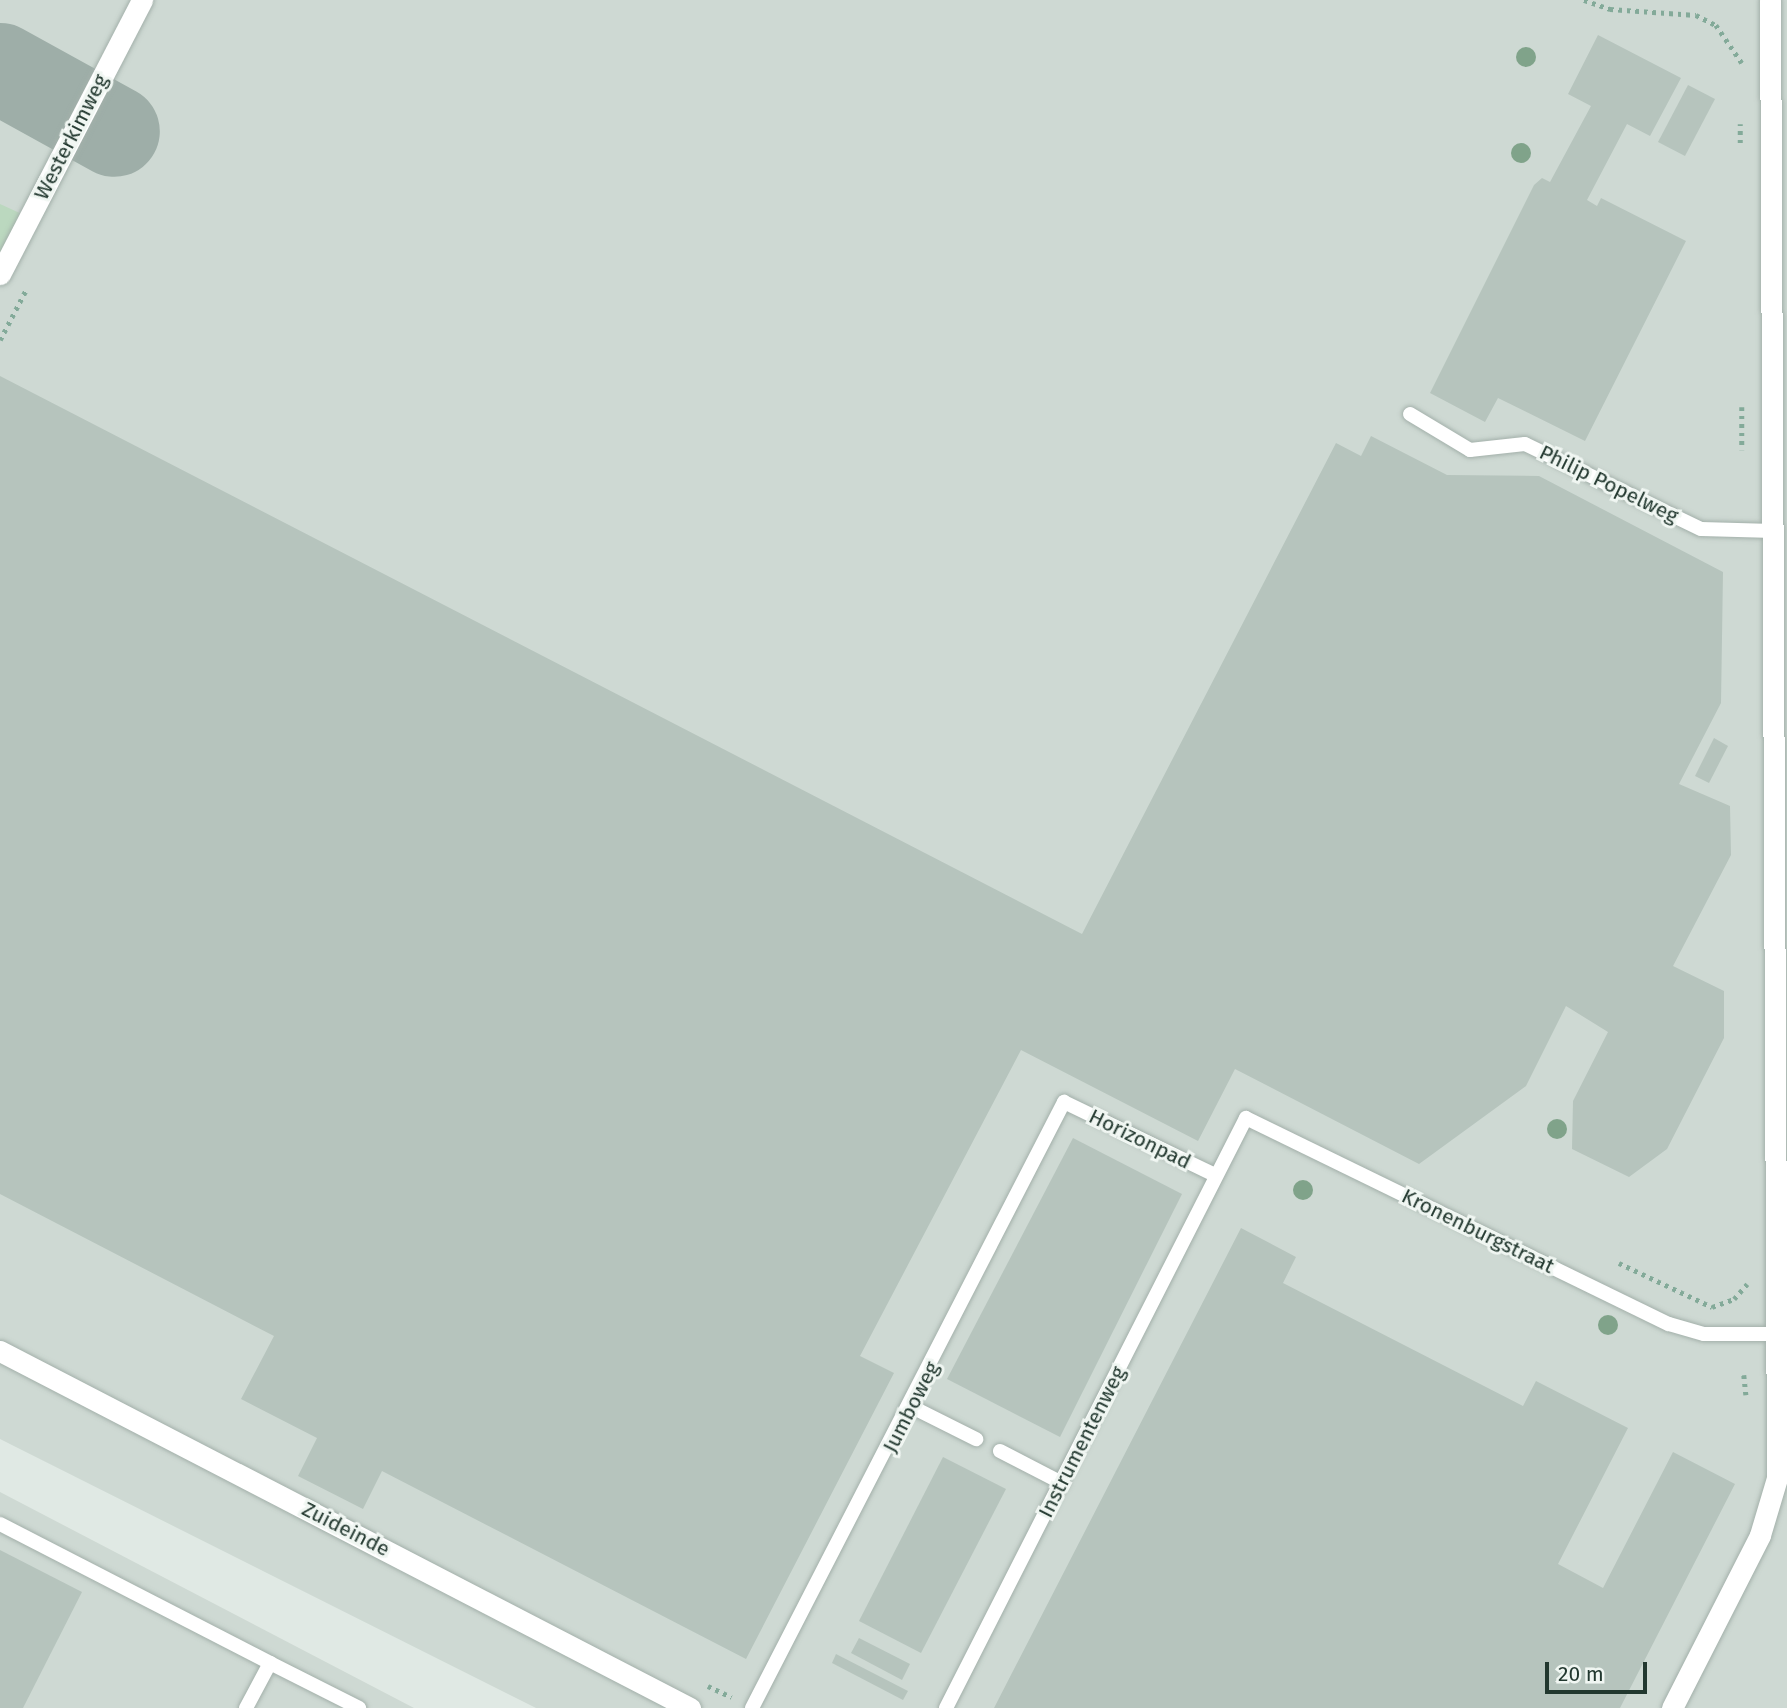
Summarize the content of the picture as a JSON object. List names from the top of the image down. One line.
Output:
{"streets":{"street":["Westerkimweg","Zuideinde"],"lane":["Philip Popelweg","Horizonpad","Kronenburgstraat","Jumboweg","Instrumentenweg"]},"crossings":[["Horizonpad","Kronenburgstraat"],["Horizonpad","Jumboweg"],["Horizonpad","Instrumentenweg"],["Kronenburgstraat","Instrumentenweg"]],"scale_bar":"20 m"}
